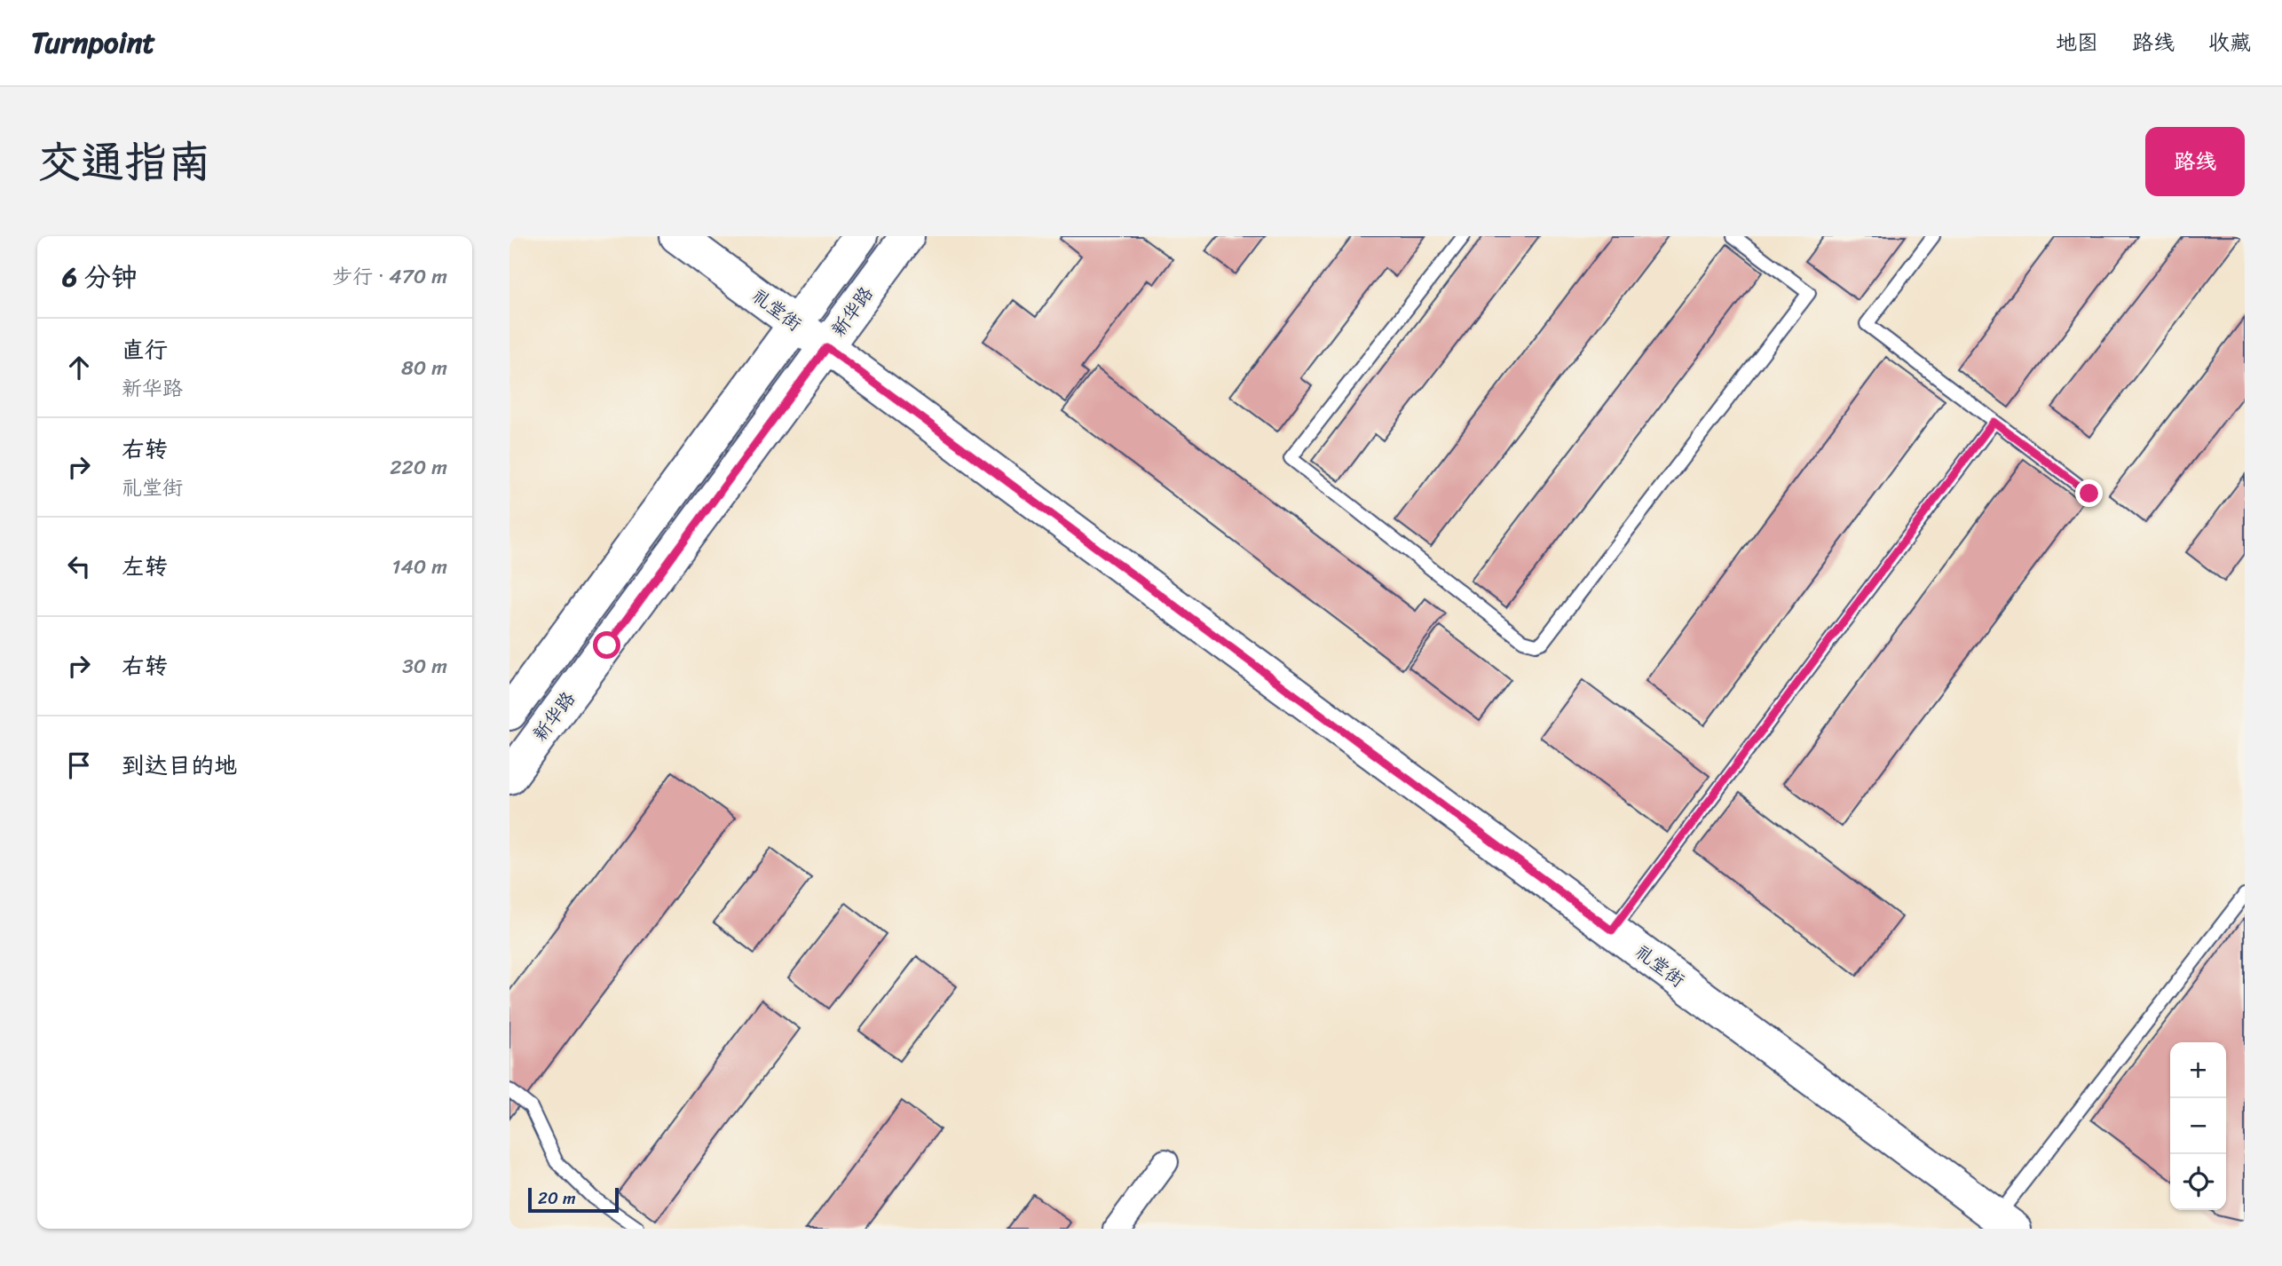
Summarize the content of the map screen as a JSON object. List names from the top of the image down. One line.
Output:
{"streets":{"street":["礼堂街","新华路"]},"crossings":[["礼堂街","新华路"]],"scale_bar":"20 m","page":{"header":"Turnpoint","nav":["地图","路线","收藏"],"title":"交通指南","buttons":"路线","heading":["6 分钟","步行 · 470 m"],"list":[["直行","新华路","80 m"],["右转","礼堂街","220 m"],["左转","140 m"],["右转","30 m"],"到达目的地"],"map_buttons":["+","−"],"scale":"20 m"}}
